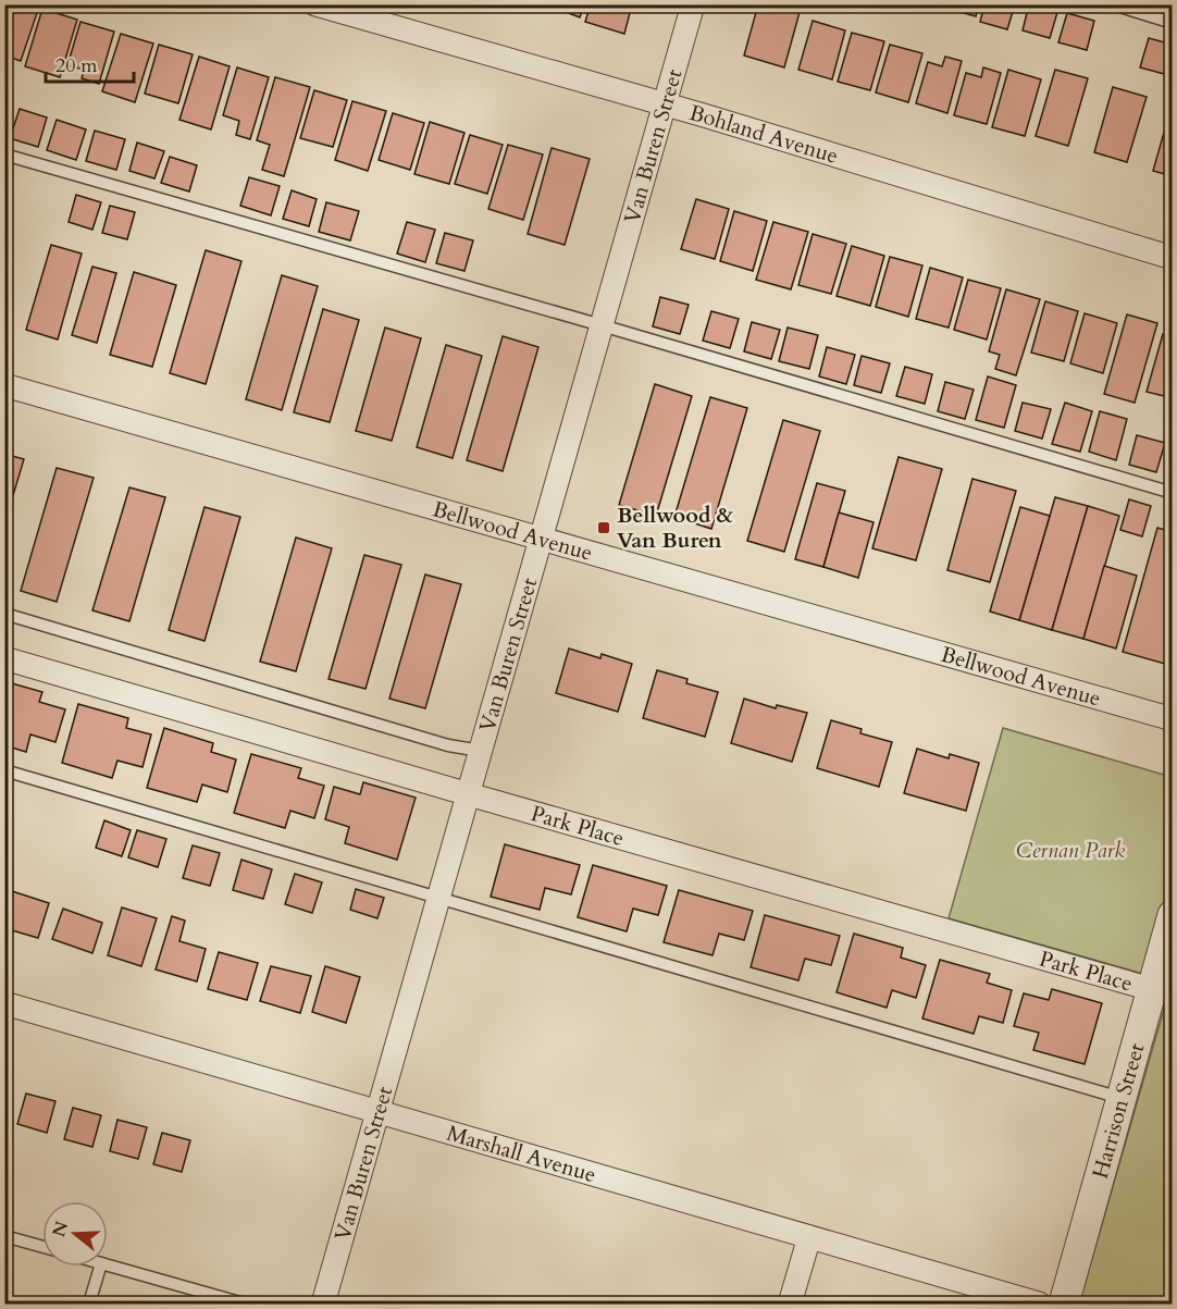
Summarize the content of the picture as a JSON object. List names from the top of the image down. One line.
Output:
{"streets":{"street":["Bohland Avenue","Van Buren Street","Bellwood Avenue","Park Place","Harrison Street","Marshall Avenue"]},"crossings":[["Bohland Avenue","Van Buren Street"],["Van Buren Street","Bellwood Avenue"],["Van Buren Street","Park Place"],["Van Buren Street","Marshall Avenue"],["Park Place","Harrison Street"]],"parks":["Cernan Park"],"places":{"transit":["Bellwood & Van Buren"]},"scale_bar":"20 m","north":"left"}
